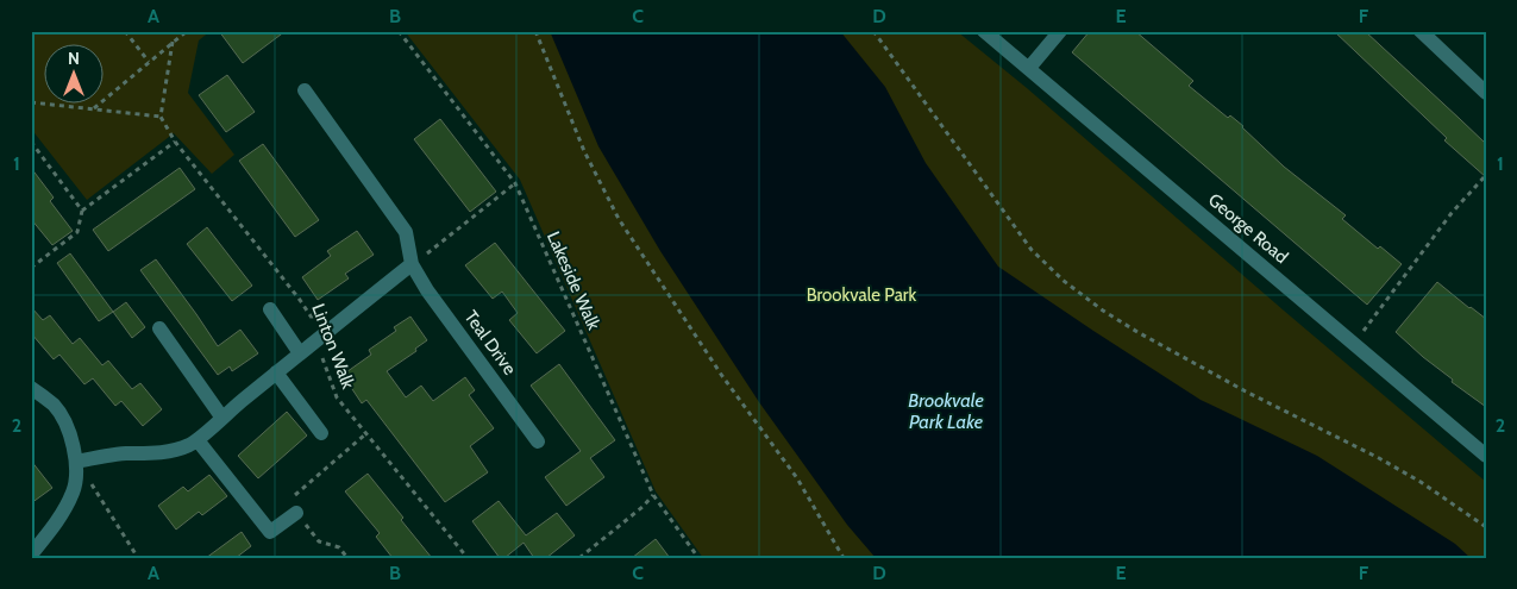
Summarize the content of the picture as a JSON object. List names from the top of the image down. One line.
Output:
{"streets":{"street":["George Road","Teal Drive"],"path":["Lakeside Walk","Linton Walk"]},"water":["Brookvale Park Lake"],"parks":["Brookvale Park"],"north":"top","grid":{"columns":["A","B","C","D","E","F"],"rows":["1","2"]}}
